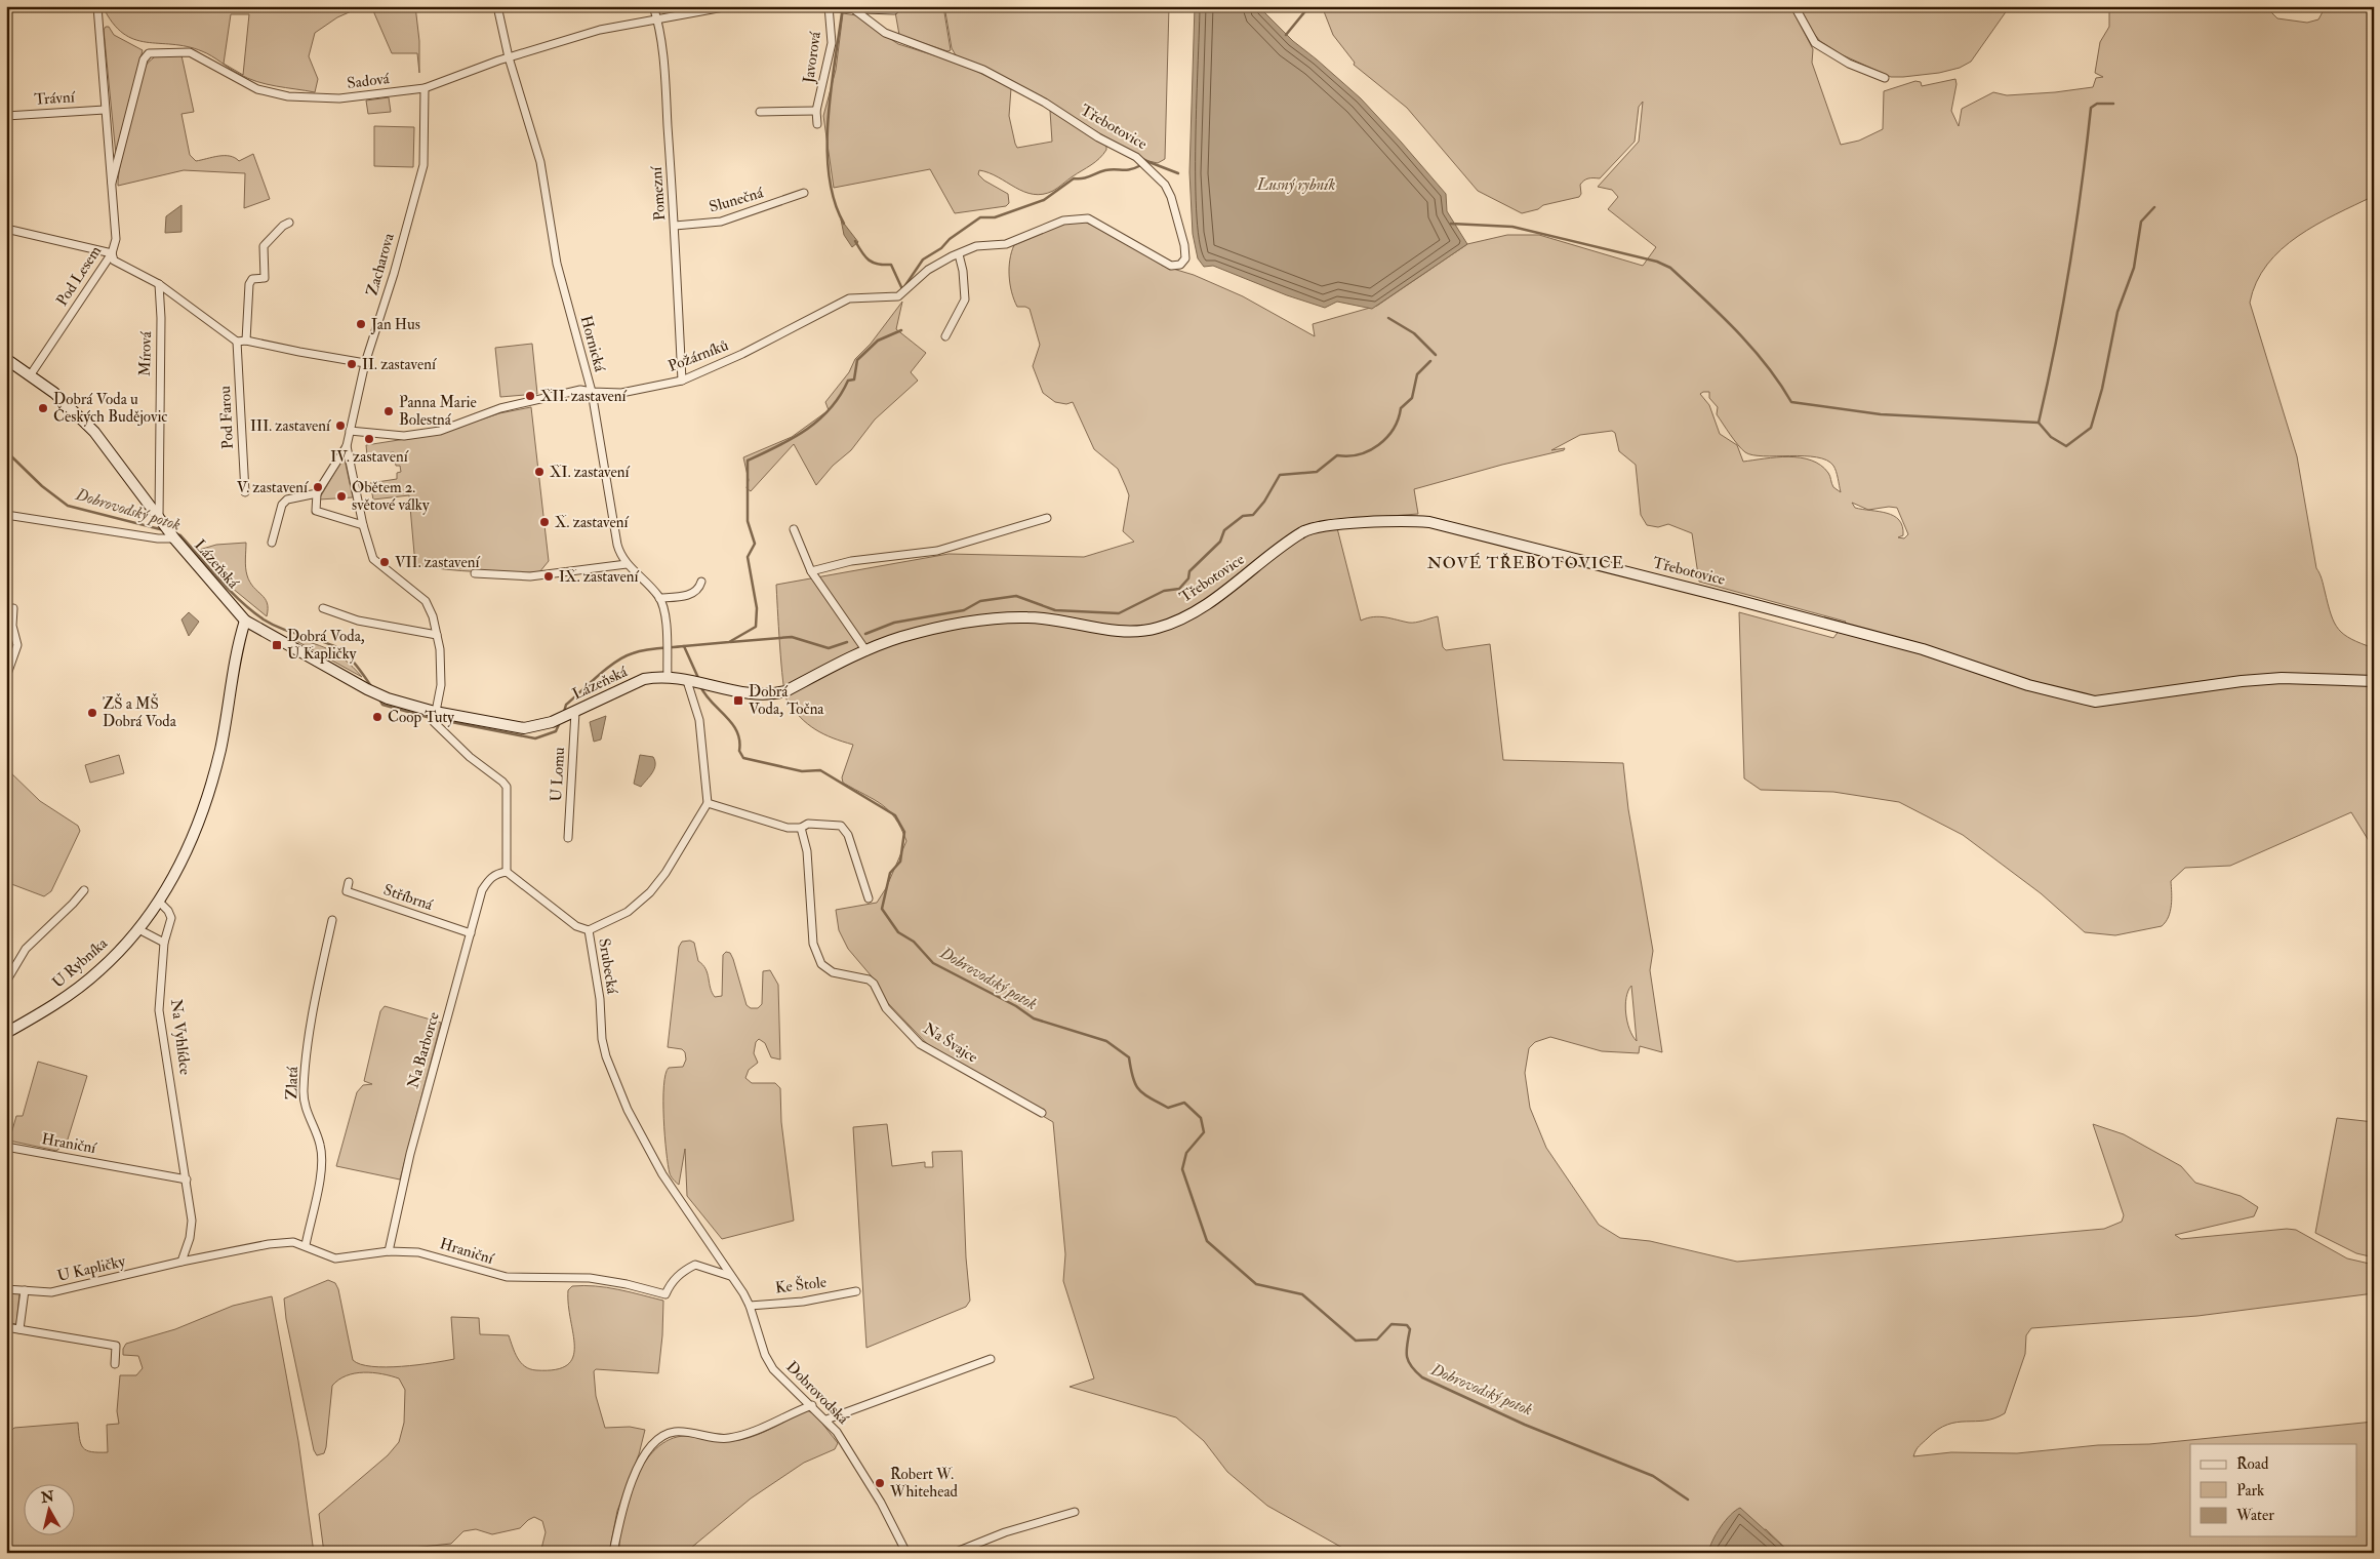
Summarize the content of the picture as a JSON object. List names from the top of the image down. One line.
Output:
{"streets":{"street":["Javorová","Sadová","Trávní","Třebotovice","Pomezní","Slunečná","Zacharova","Pod Lesem","Hornická","Mírová","Požárníků","Pod Farou","Lázeňská","U Lomu","Stříbrná","U Rybníka","Srubecká","Na Vyhlídce","Na Švajce","Na Barborce","Zlatá","Hraniční","U Kapličky","Ke Štole","Dobrovodská"]},"crossings":[["Sadová","Pomezní"],["Sadová","Zacharova"],["Sadová","Pod Lesem"],["Sadová","Hornická"],["Trávní","Pod Lesem"],["Třebotovice","Požárníků"],["Třebotovice","Lázeňská"],["Pomezní","Slunečná"],["Pomezní","Požárníků"],["Zacharova","Požárníků"],["Zacharova","Lázeňská"],["Pod Lesem","Lázeňská"],["Hornická","Požárníků"],["Mírová","Lázeňská"],["Lázeňská","U Lomu"],["Stříbrná","Na Barborce"],["U Rybníka","Na Vyhlídce"],["Srubecká","Dobrovodská"],["Na Vyhlídce","Hraniční"],["Na Vyhlídce","U Kapličky"],["Na Barborce","Hraniční"],["Zlatá","Hraniční"],["Hraniční","U Kapličky"],["Hraniční","Dobrovodská"],["Ke Štole","Dobrovodská"]],"districts":["NOVÉ TŘEBOTOVICE"],"water":["Lusný rybník","Dobrovodský potok"],"places":{"other":["Jan Hus","II. zastavení","XII. zastavení","Dobrá Voda u Českých Budějovic","Panna Marie Bolestná","III. zastavení","IV. zastavení","XI. zastavení","V. zastavení","Obětem 2. světové války","X. zastavení","VII. zastavení","IX. zastavení","ZŠ a MŠ Dobrá Voda","Coop Tuty","Robert W. Whitehead"],"transit":["Dobrá Voda, U Kapličky","Dobrá Voda, Točna"]},"legend":["Road","Park","Water"],"north":"top"}
